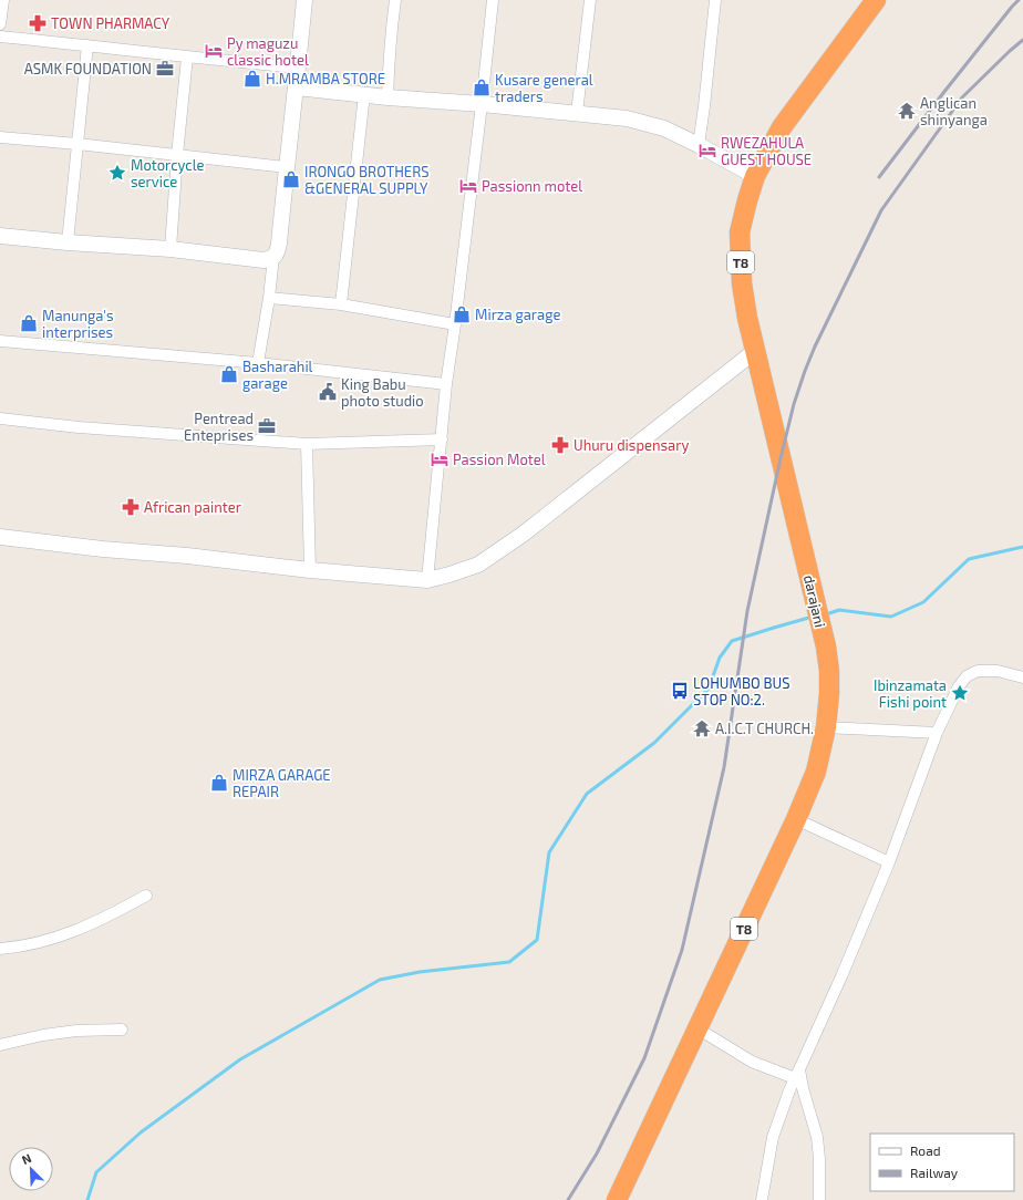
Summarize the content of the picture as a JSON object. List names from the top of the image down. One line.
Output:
{"streets":{"highway":["T8","darajani"]},"crossings":[["T8","darajani"]],"places":{"pharmacy":["TOWN PHARMACY","Uhuru dispensary","African painter"],"hotel":["Py maguzu classic hotel","RWEZAHULA GUEST HOUSE","Passionn motel","Passion Motel"],"office":["ASMK FOUNDATION","Pentread Enteprises"],"shop":["H.MRAMBA STORE","Kusare general traders","IRONGO BROTHERS &GENERAL SUPPLY","Mirza garage","Manunga's interprises","Basharahil garage","MIRZA GARAGE REPAIR"],"temple":["Anglican shinyanga","A.I.C.T CHURCH."],"place":["Motorcycle service","Ibinzamata Fishi point"],"public building":["King Babu photo studio"],"bus stop":["LOHUMBO BUS STOP NO:2."]},"legend":["Road","Railway"],"north":"top left"}
